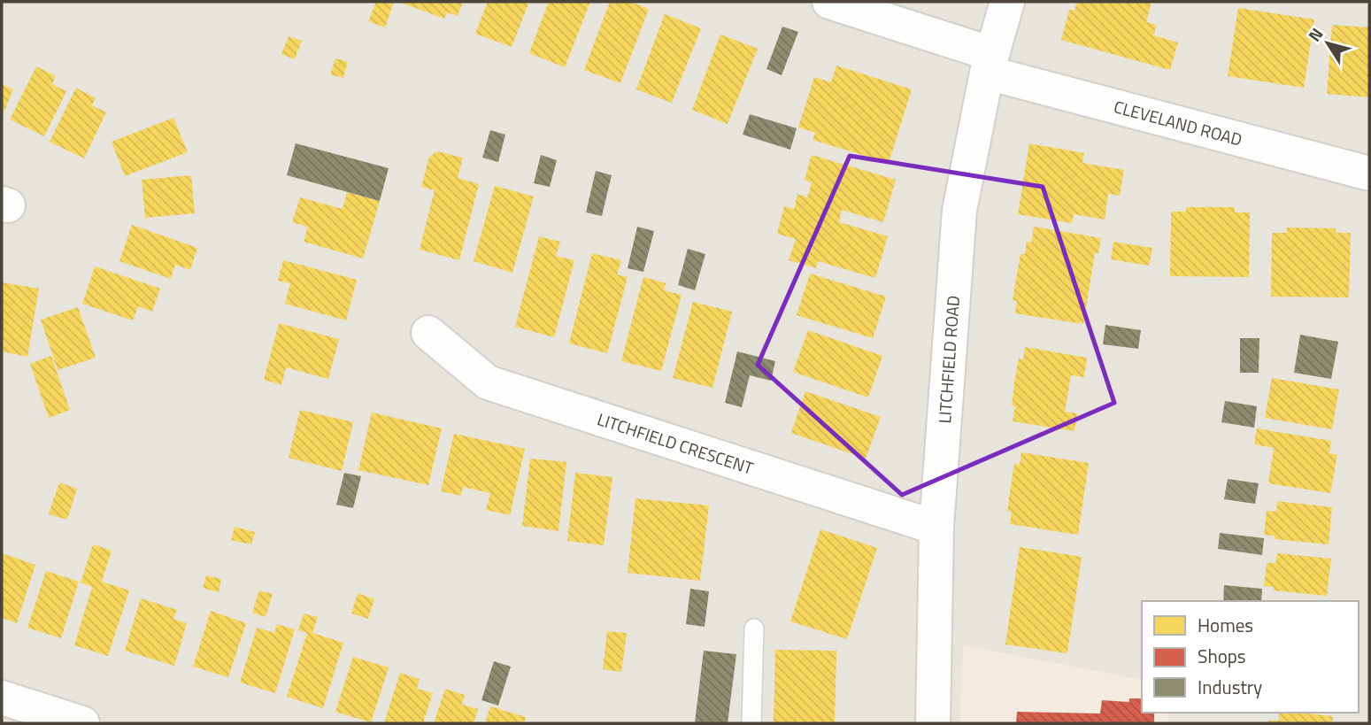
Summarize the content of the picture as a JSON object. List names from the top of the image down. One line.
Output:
{"streets":{"street":["CLEVELAND ROAD","LITCHFIELD ROAD","LITCHFIELD CRESCENT"]},"crossings":[["CLEVELAND ROAD","LITCHFIELD ROAD"],["LITCHFIELD ROAD","LITCHFIELD CRESCENT"]],"legend":["Homes","Shops","Industry"],"north":"top left"}
